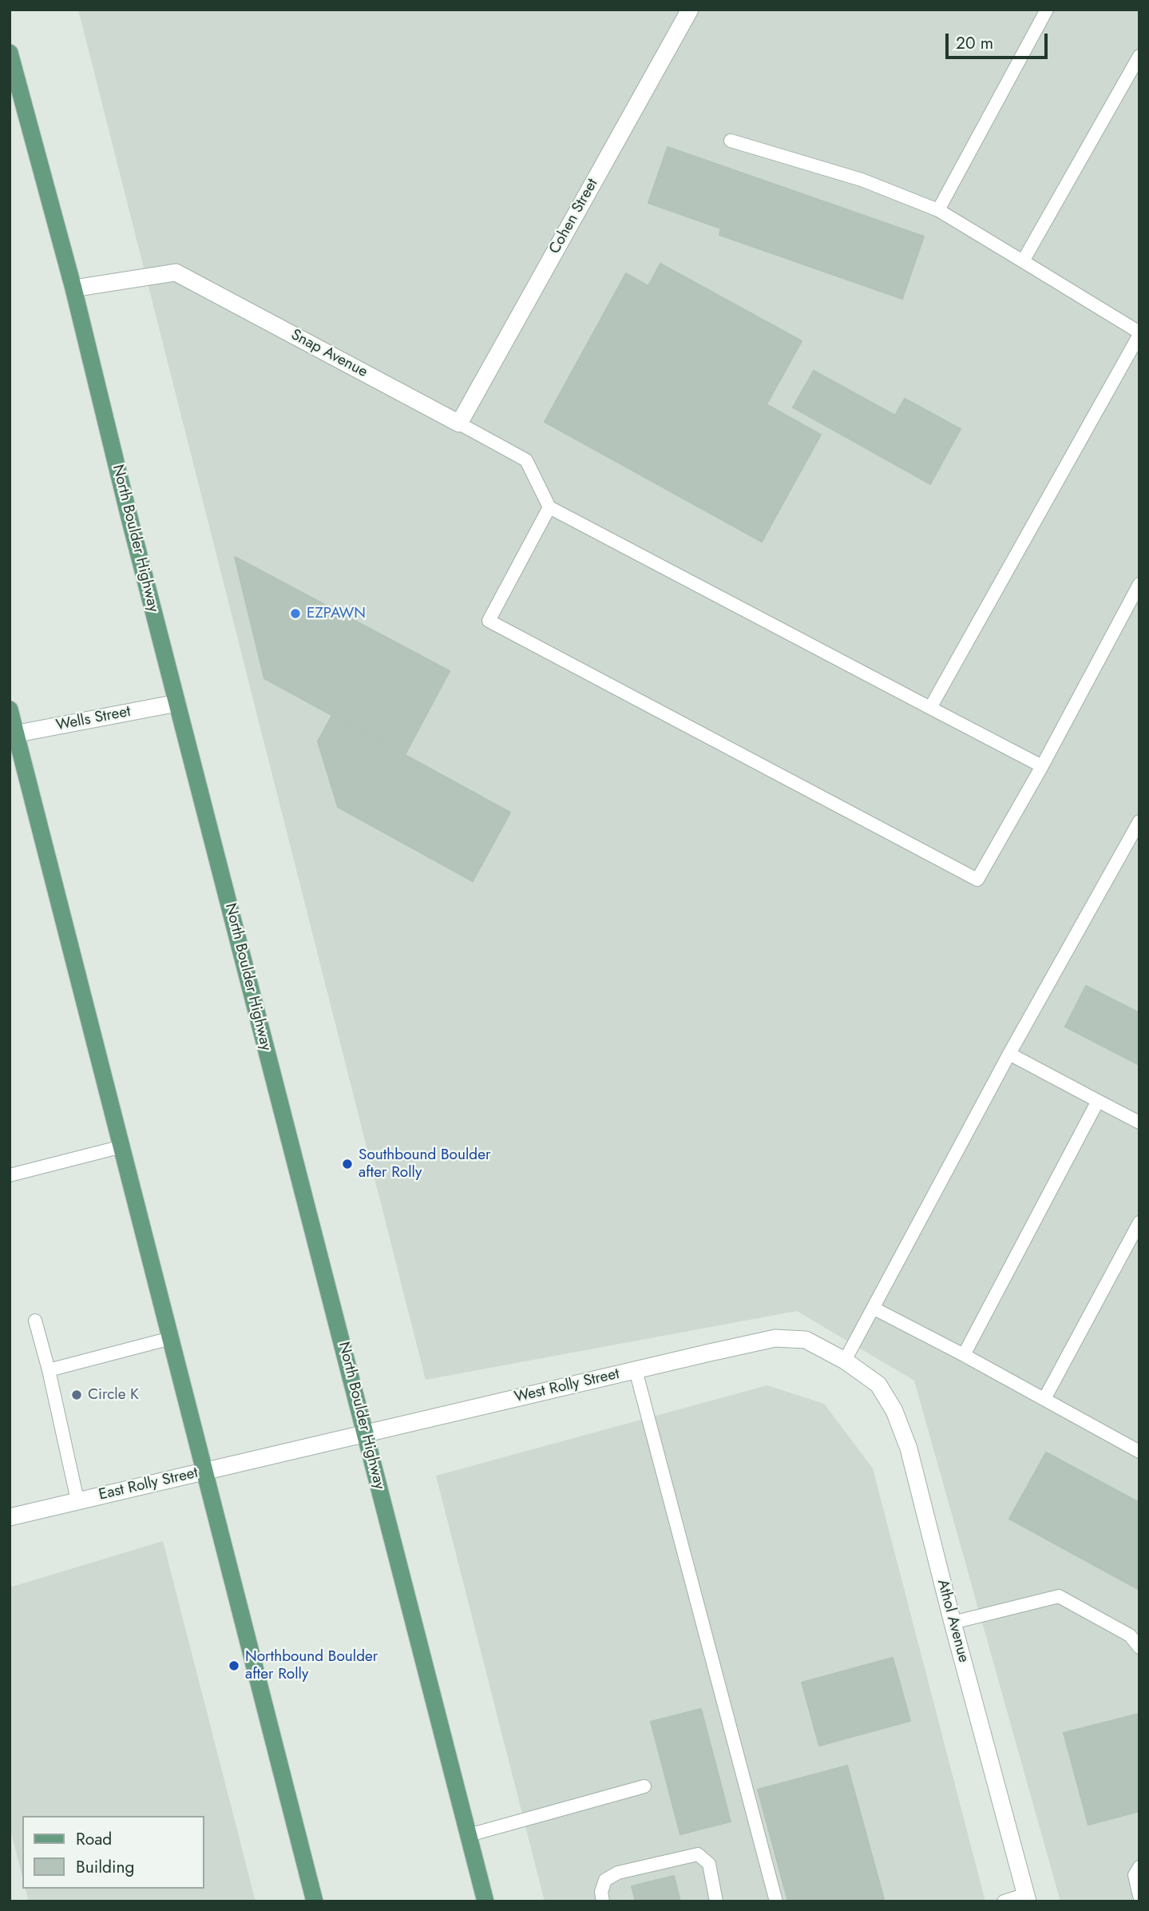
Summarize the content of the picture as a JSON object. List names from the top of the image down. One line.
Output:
{"streets":{"main road":["North Boulder Highway"],"street":["Cohen Street","Snap Avenue","Wells Street","West Rolly Street","East Rolly Street","Athol Avenue"]},"crossings":[["Cohen Street","Snap Avenue"],["Snap Avenue","North Boulder Highway"],["North Boulder Highway","Wells Street"],["North Boulder Highway","West Rolly Street"],["West Rolly Street","East Rolly Street"],["West Rolly Street","Athol Avenue"]],"places":["EZPAWN","Southbound Boulder after Rolly","Circle K","Northbound Boulder after Rolly"],"legend":["Road","Building"],"scale_bar":"20 m"}
